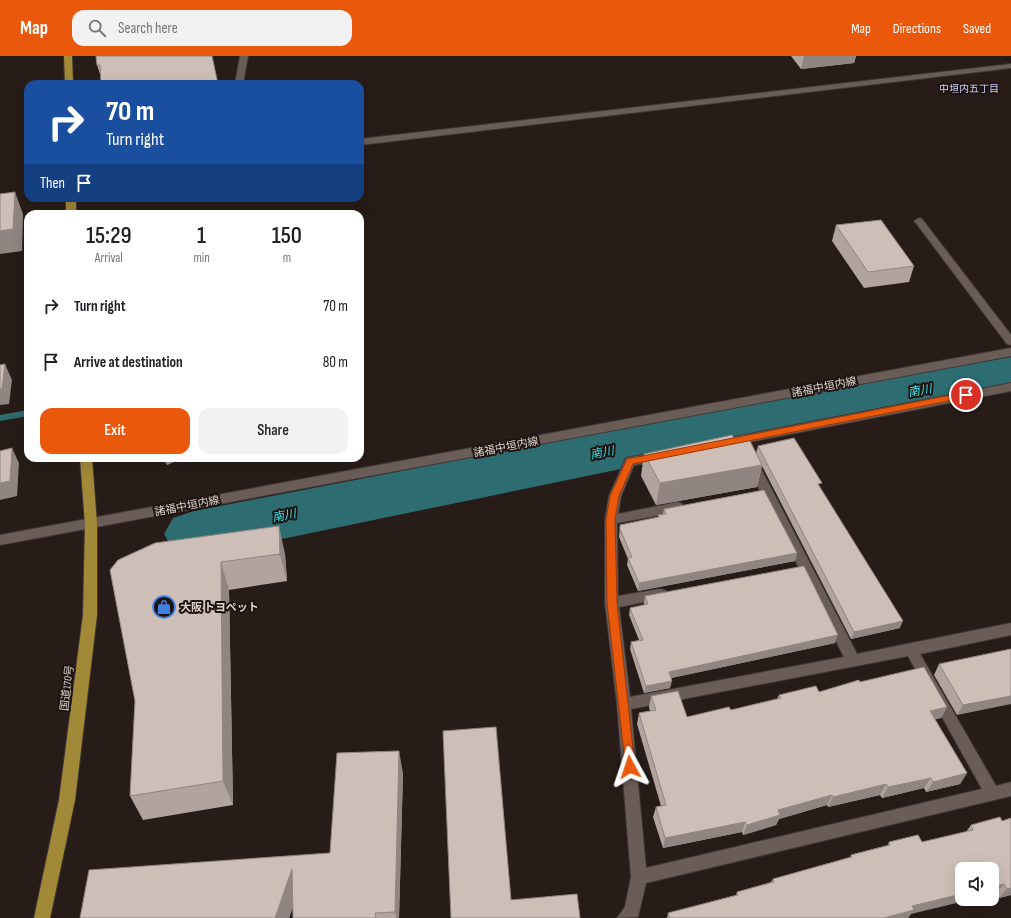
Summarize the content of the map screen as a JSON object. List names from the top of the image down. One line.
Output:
{"streets":{"highway":["国道170号"],"street":["諸福中垣内線"]},"crossings":[["諸福中垣内線","国道170号"]],"districts":["中垣内五丁目"],"water":["南川"],"places":{"shop":["大阪 トヨペット"]},"page":{"header":"Map","search":"Search here","nav":["Map","Directions","Saved"],"turn":["70 m","Turn right"],"then":"Then","eta":["15:29","Arrival","1","min","150","m"],"list":[{"name":"Turn right","value":"70 m"},{"name":"Arrive at destination","value":"80 m"}],"buttons":["Exit","Share"]}}
